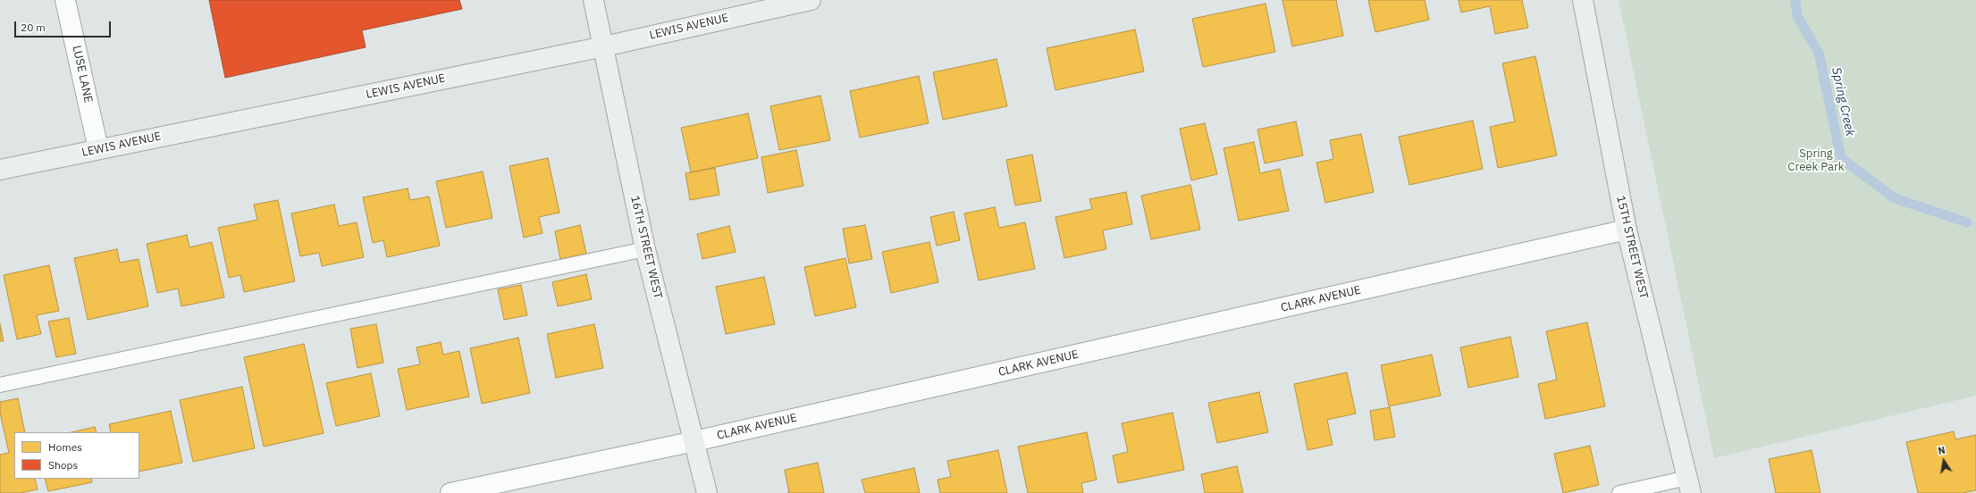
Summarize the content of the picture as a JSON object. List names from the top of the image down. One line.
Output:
{"streets":{"street":["LEWIS AVENUE","LUSE LANE","16TH STREET WEST","15TH STREET WEST","CLARK AVENUE"]},"crossings":[["LEWIS AVENUE","LUSE LANE"],["LEWIS AVENUE","16TH STREET WEST"],["16TH STREET WEST","CLARK AVENUE"],["15TH STREET WEST","CLARK AVENUE"]],"water":["Spring Creek"],"parks":["Spring Creek Park"],"legend":["Homes","Shops"],"scale_bar":"20 m","north":"top"}
